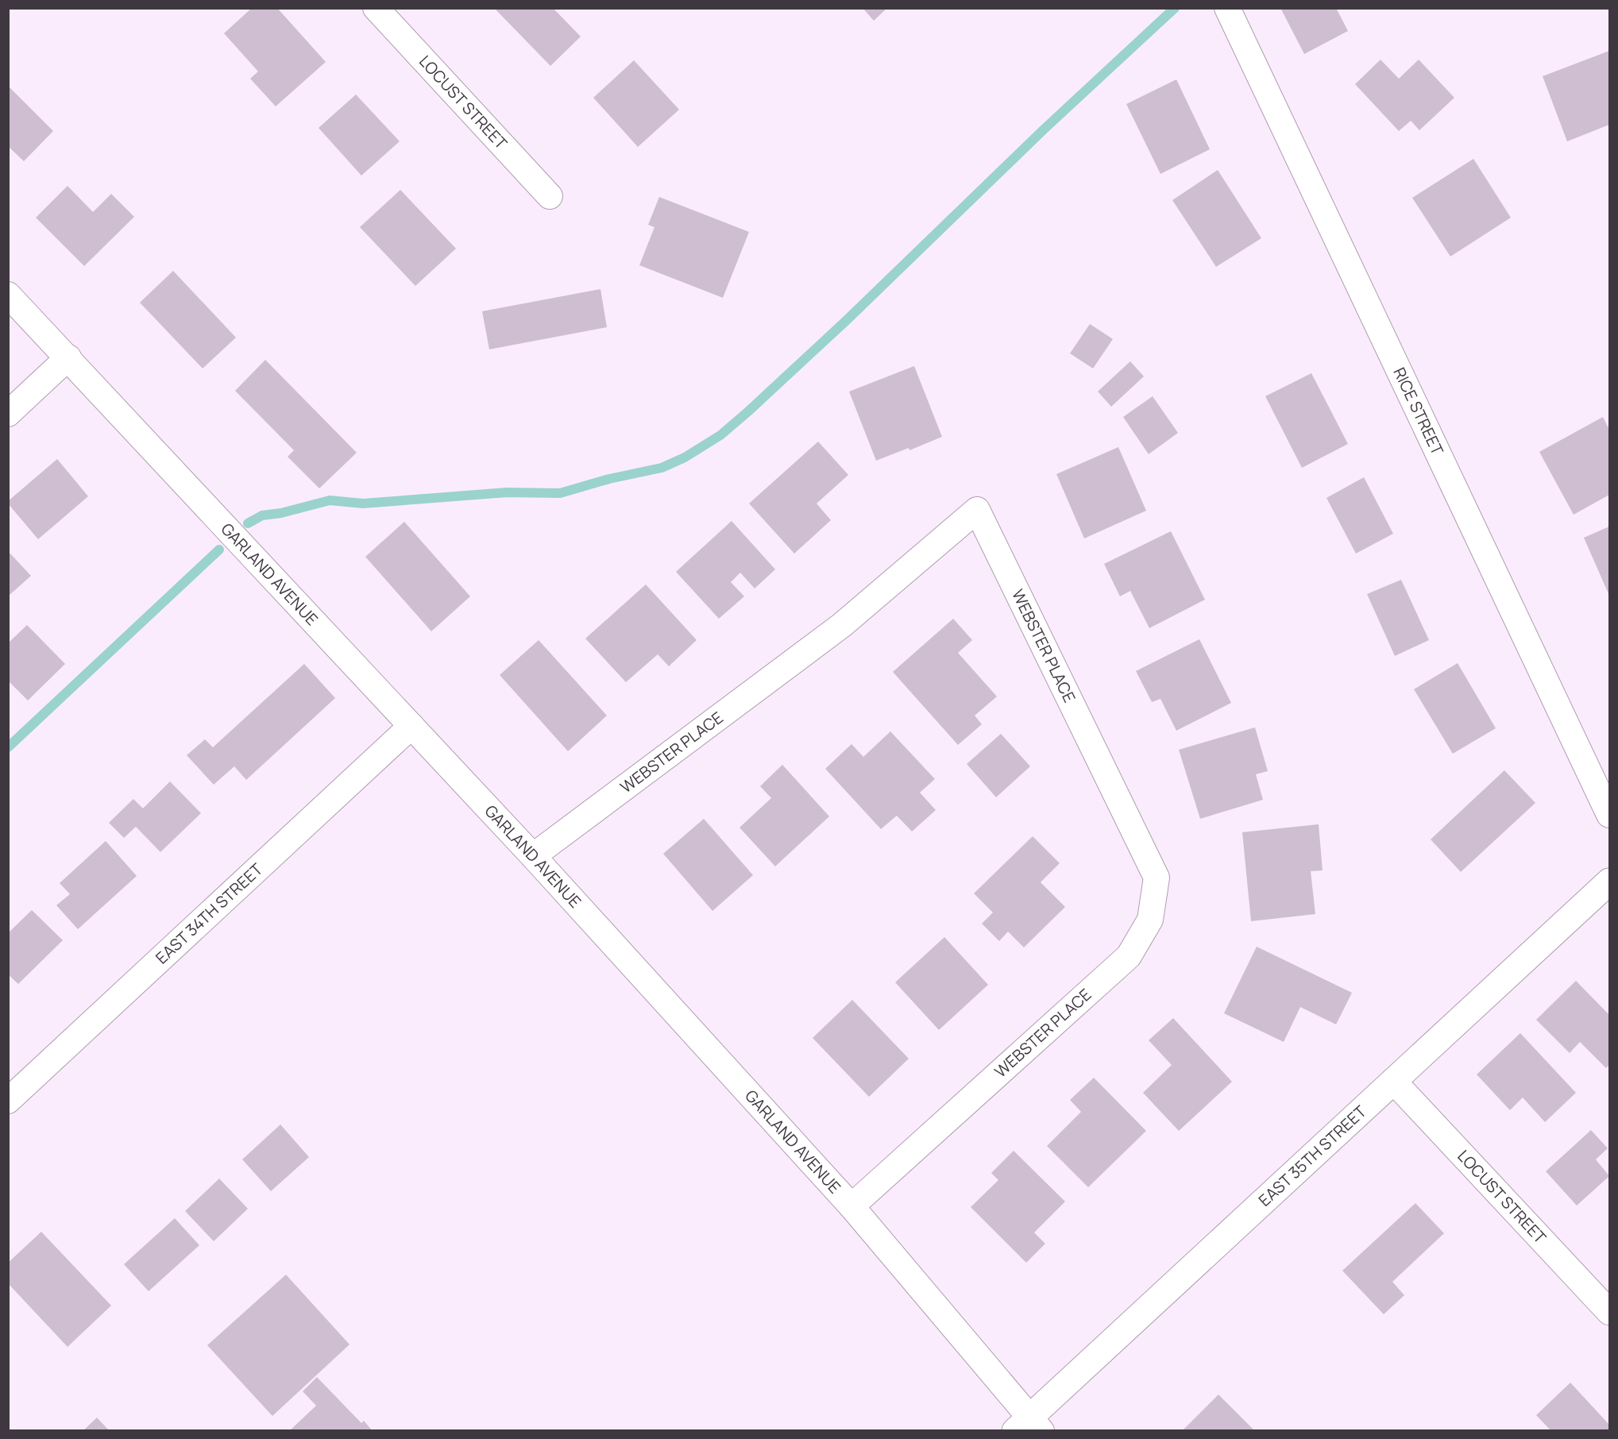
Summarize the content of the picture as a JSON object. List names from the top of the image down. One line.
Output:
{"streets":{"street":["LOCUST STREET","RICE STREET","GARLAND AVENUE","WEBSTER PLACE","EAST 34TH STREET","EAST 35TH STREET"]},"crossings":[["LOCUST STREET","EAST 35TH STREET"],["GARLAND AVENUE","WEBSTER PLACE"],["GARLAND AVENUE","EAST 34TH STREET"],["GARLAND AVENUE","EAST 35TH STREET"]]}
